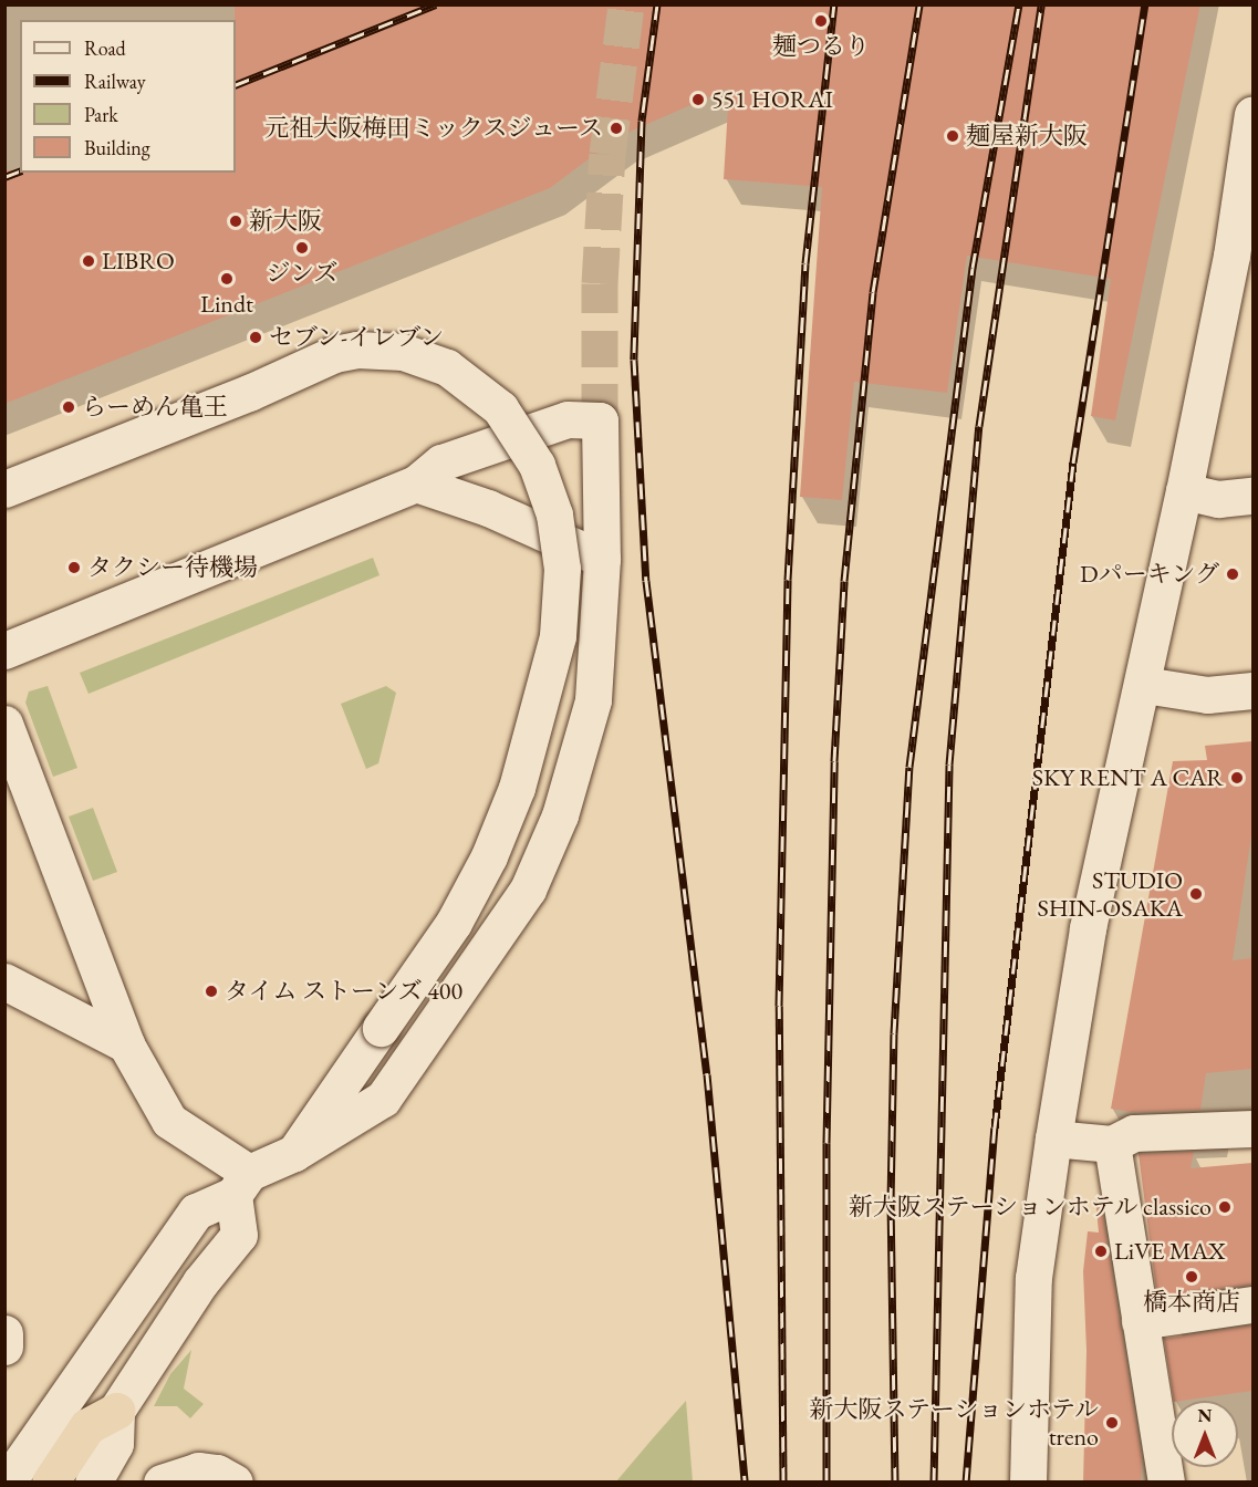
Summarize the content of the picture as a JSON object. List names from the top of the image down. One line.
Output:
{"places":["麺つるり","551 HORAI","元祖大阪梅田ミックスジュース","麺屋新大阪","新大阪","ジンズ","LIBRO","Lindt","セブン-イレブン","らーめん亀王","タクシー待機場","Dパーキング","SKY RENT A CAR","STUDIO SHIN-OSAKA","タイム ストーンズ 400","新大阪ステーションホテル classico","LiVE MAX","橋本商店","新大阪ステーションホテル treno"],"legend":["Road","Railway","Park","Building"],"north":"top"}
